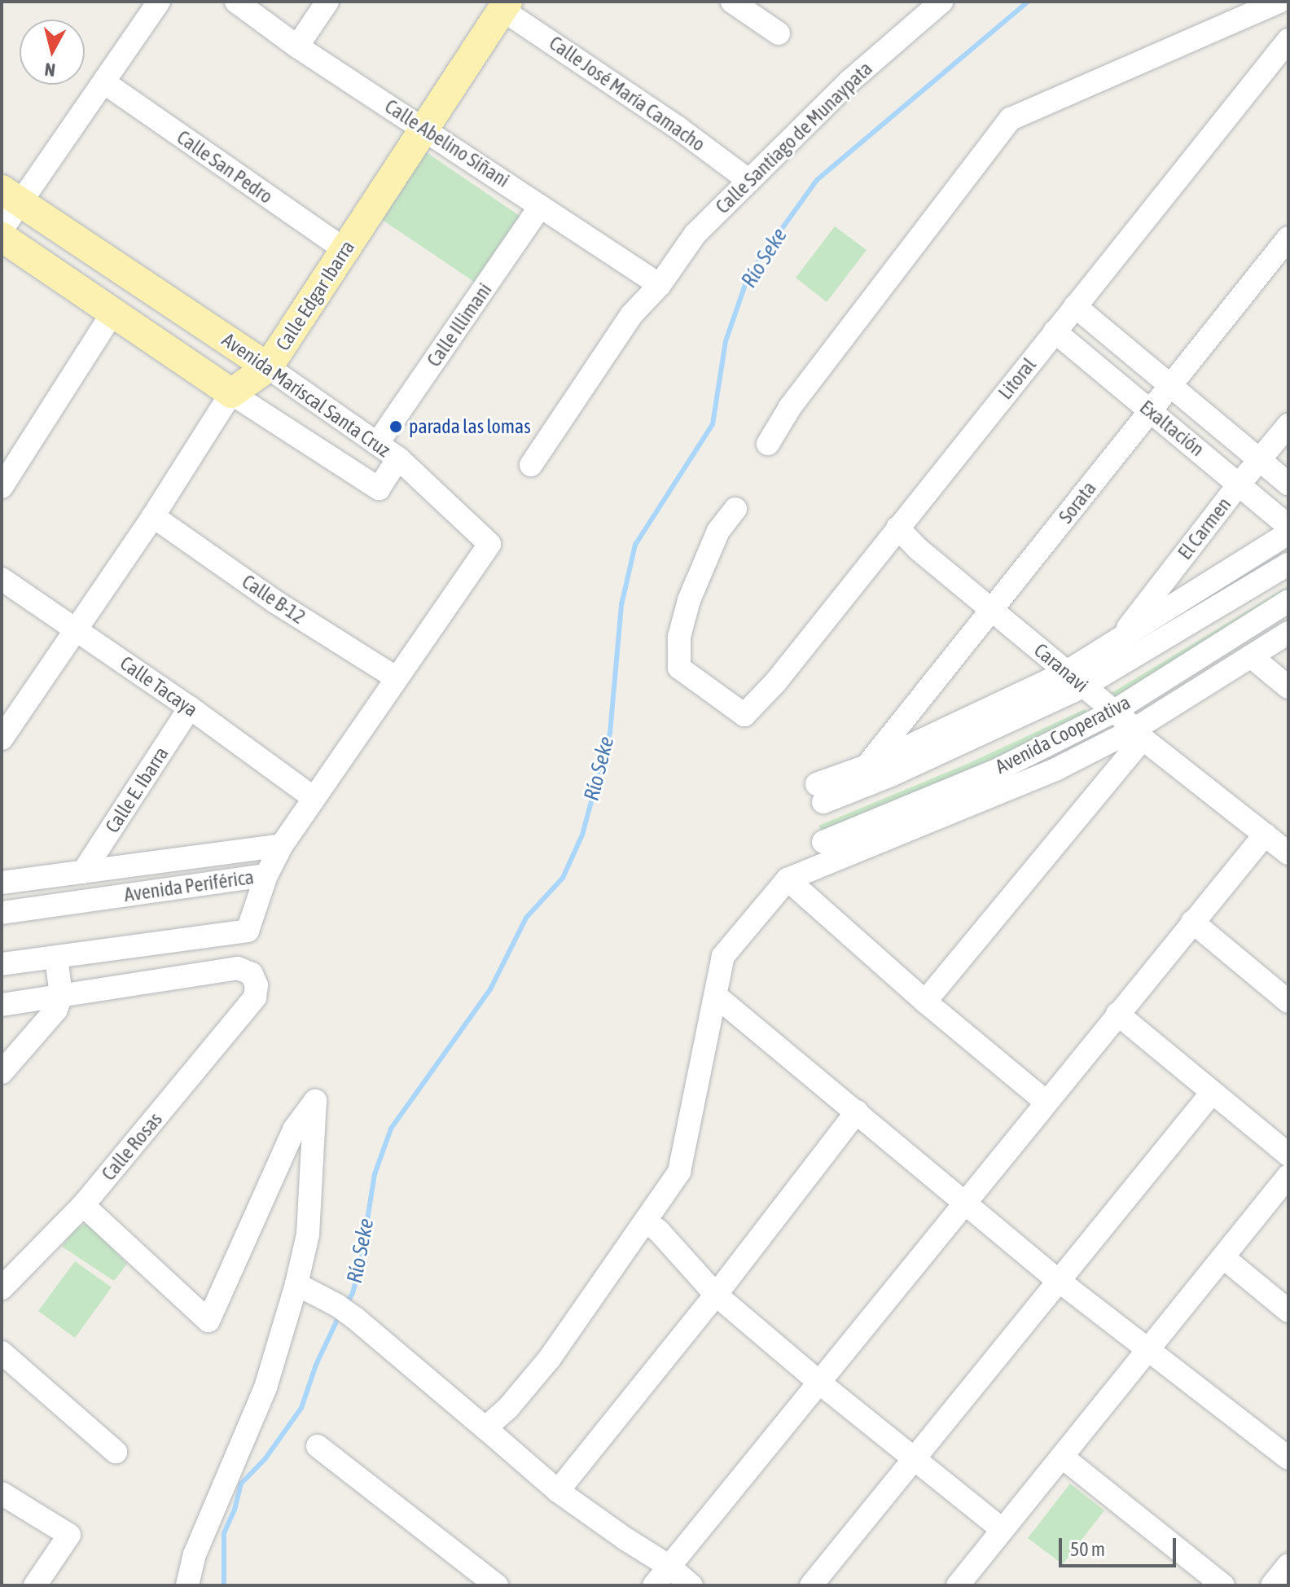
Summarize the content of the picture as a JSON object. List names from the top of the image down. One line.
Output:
{"streets":{"main road":["Calle Edgar Ibarra","Avenida Mariscal Santa Cruz"],"street":["Calle José María Camacho","Calle Santiago de Munaypata","Calle Abelino Siñani","Calle San Pedro","Calle Illimani","Litoral","Exaltación","Sorata","El Carmen","Calle B-12","Caranavi","Calle Tacaya","Avenida Cooperativa","Calle E. Ibarra","Avenida Periférica","Calle Rosas"]},"crossings":[["Calle José María Camacho","Calle Santiago de Munaypata"],["Calle José María Camacho","Calle Edgar Ibarra"],["Calle Santiago de Munaypata","Calle Abelino Siñani"],["Calle Abelino Siñani","Calle Edgar Ibarra"],["Calle Abelino Siñani","Calle Illimani"],["Calle San Pedro","Calle Edgar Ibarra"],["Calle Edgar Ibarra","Avenida Mariscal Santa Cruz"],["Calle Edgar Ibarra","Calle B-12"],["Calle Edgar Ibarra","Calle Tacaya"],["Calle Illimani","Avenida Mariscal Santa Cruz"],["Litoral","Exaltación"],["Litoral","Caranavi"],["Exaltación","Sorata"],["Exaltación","El Carmen"],["Sorata","Caranavi"],["Sorata","Avenida Cooperativa"],["Caranavi","Avenida Cooperativa"],["Calle Tacaya","Calle E. Ibarra"]],"water":["Río Seke"],"places":["parada las lomas"],"scale_bar":"50 m","north":"bottom"}
